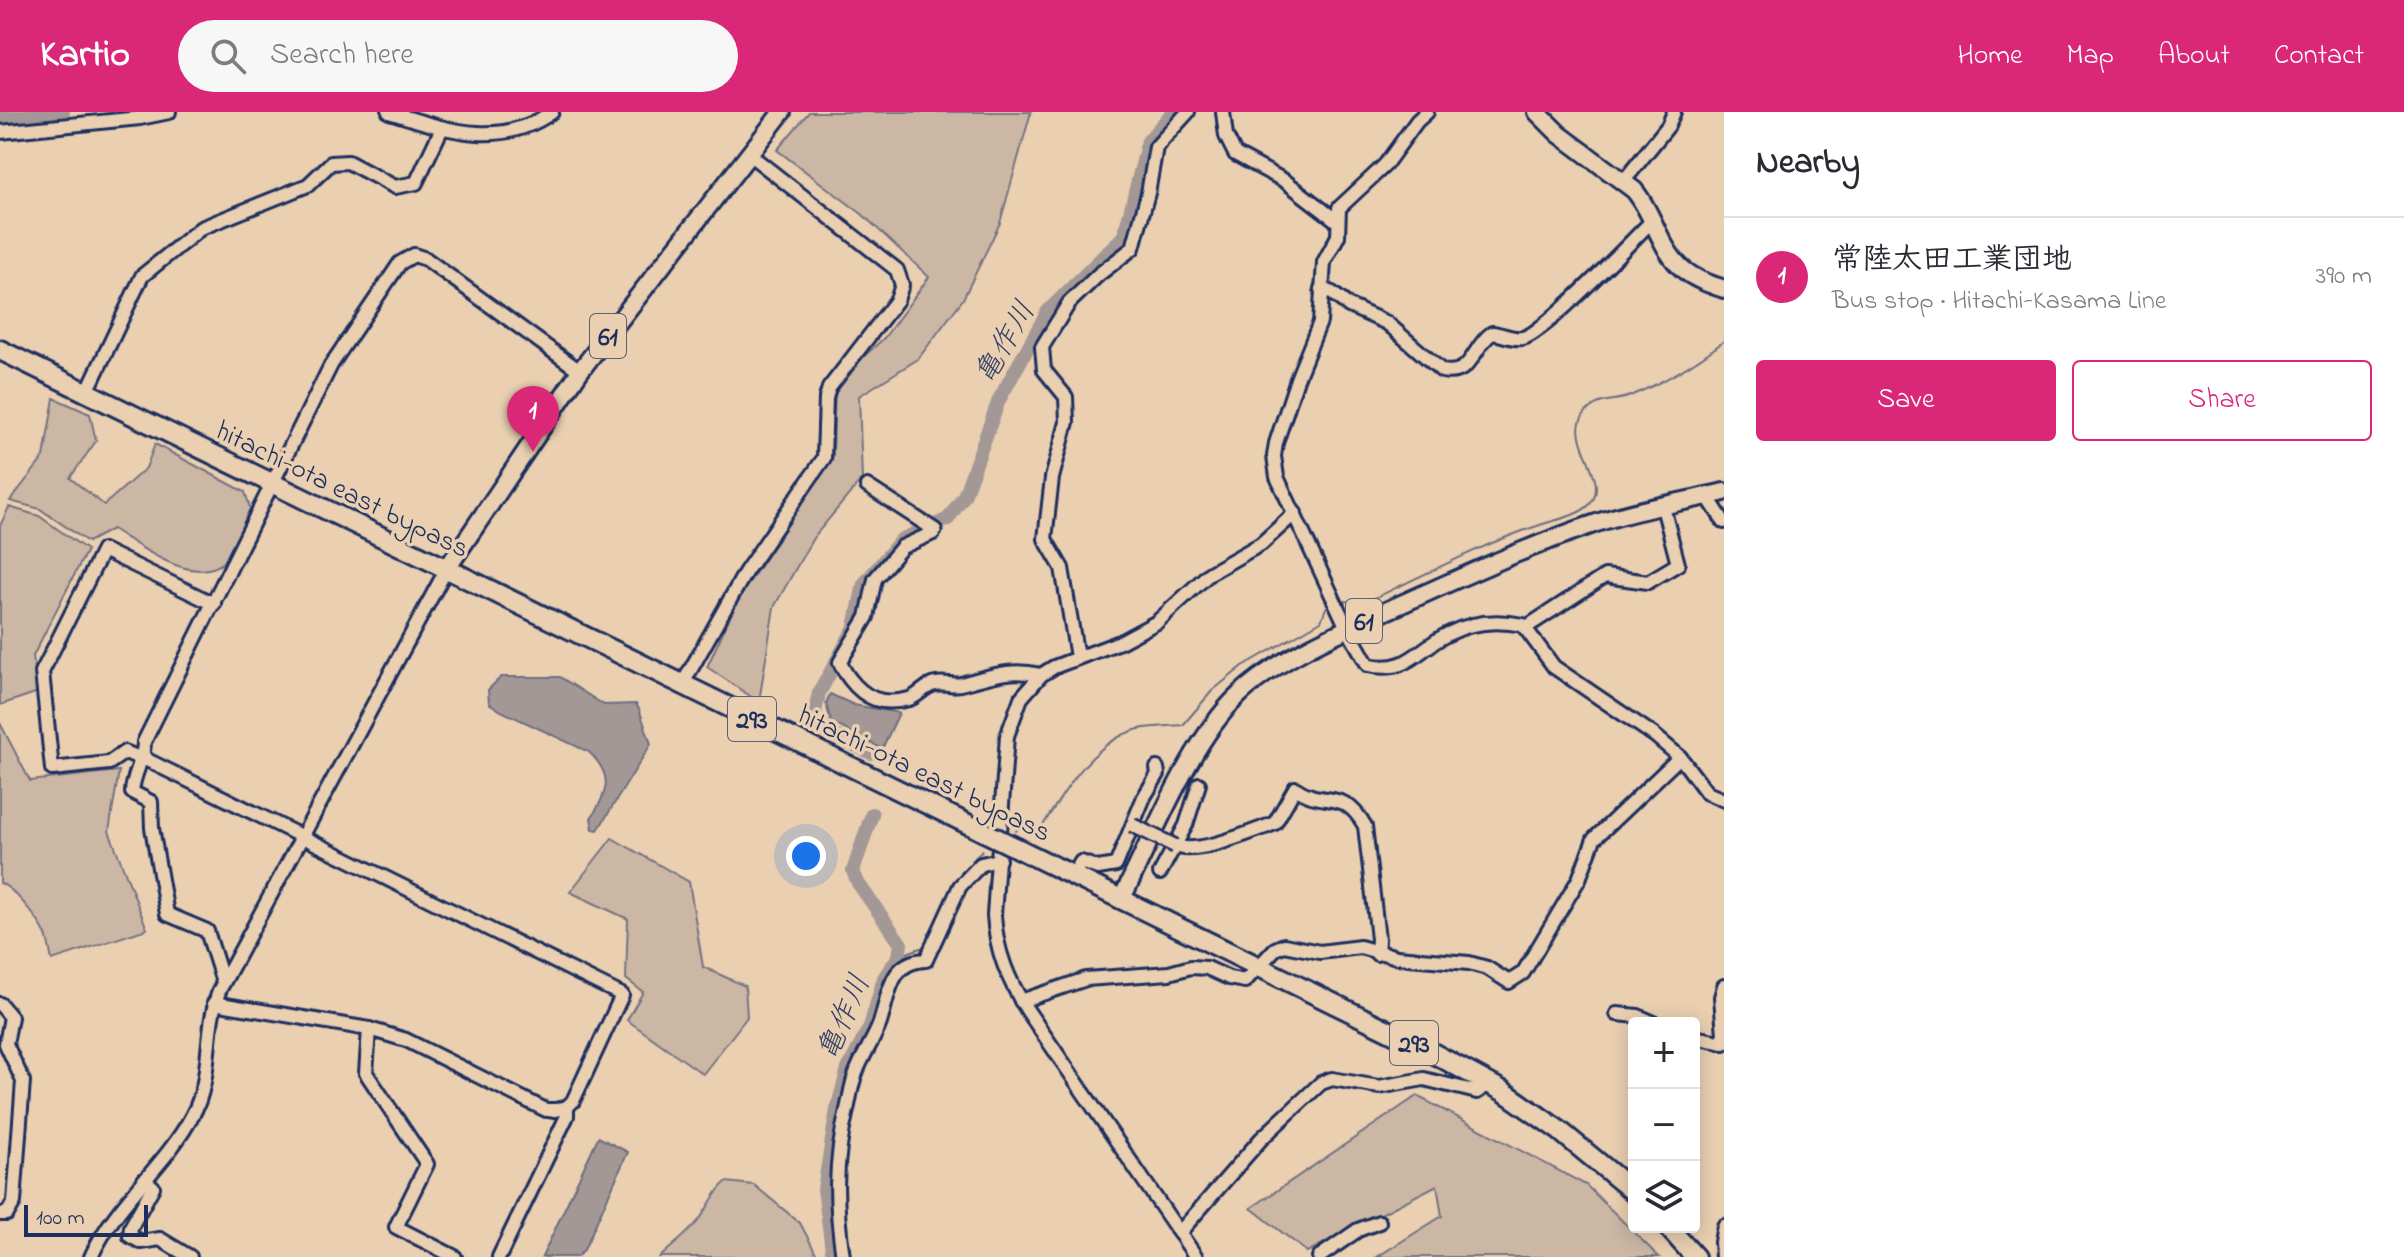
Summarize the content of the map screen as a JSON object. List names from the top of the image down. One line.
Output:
{"streets":{"highway":["hitachi-ota east bypass","293"],"main road":["61"]},"crossings":[["61","hitachi-ota east bypass"]],"water":["亀作川"],"scale_bar":"100 m","page":{"header":"Kartio","search":"Search here","nav":["Home","Map","About","Contact"],"heading":"Nearby","list":[{"mark":"1","name":"常陸太田工業団地","note":"Bus stop · Hitachi-Kasama Line","value":"390 m"}],"buttons":["Save","Share"],"pins":"1","map_buttons":["+","−"],"scale":"100 m"}}
